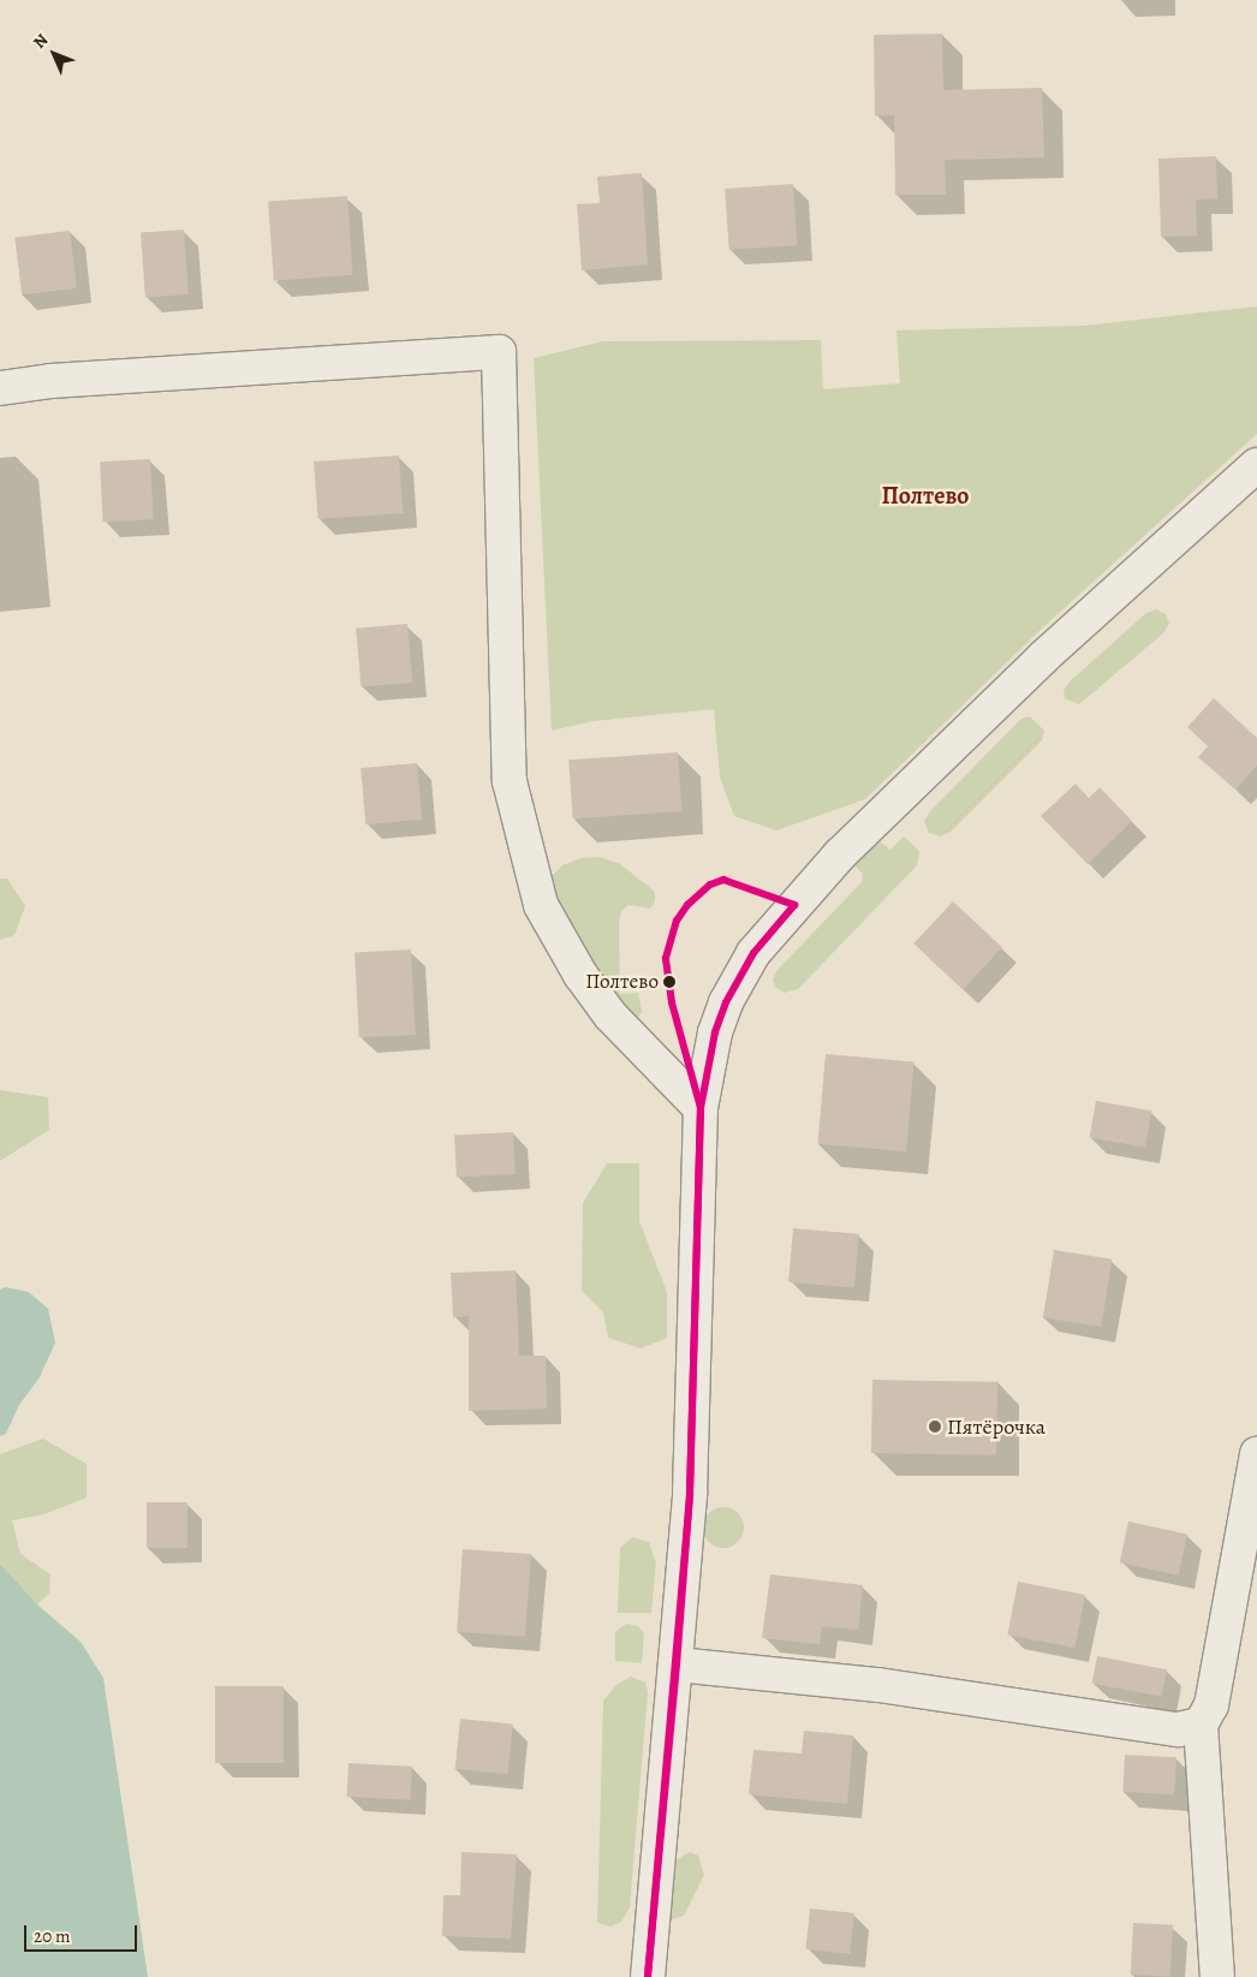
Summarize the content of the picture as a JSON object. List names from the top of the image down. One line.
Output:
{"districts":["Полтево"],"places":["Полтево","Пятёрочка"],"scale_bar":"20 m","north":"top left"}
